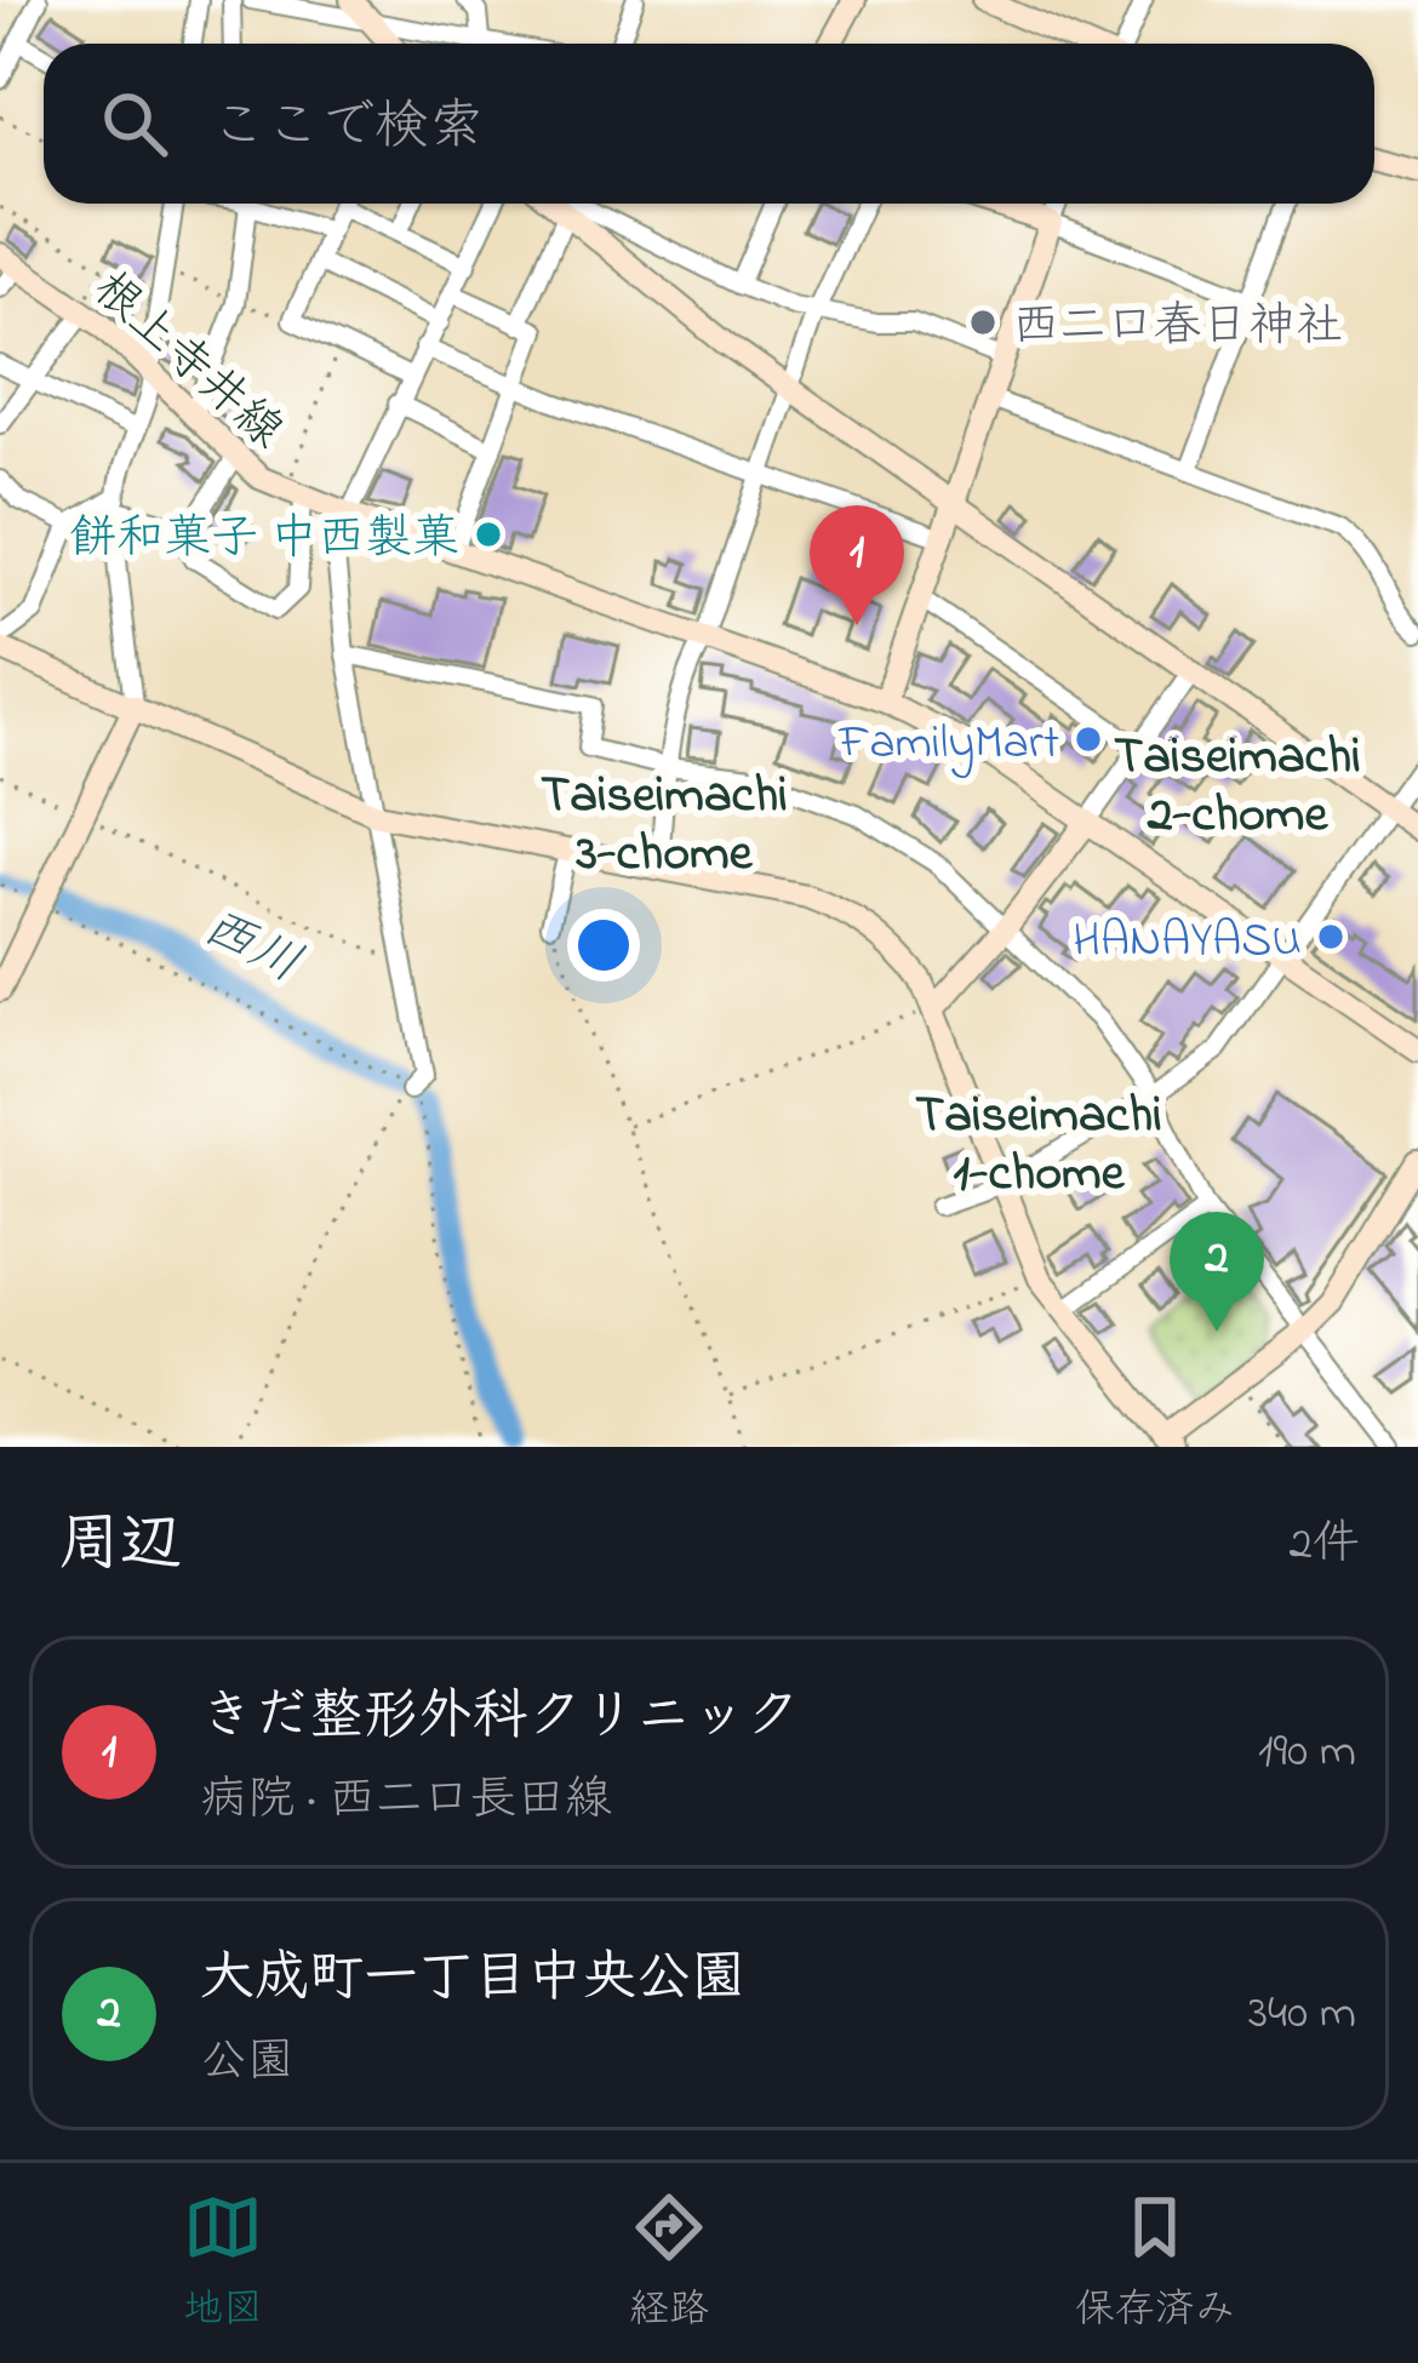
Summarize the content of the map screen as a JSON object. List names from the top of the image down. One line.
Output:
{"streets":{"street":["根上寺井線"]},"districts":["Taiseimachi 2-chome","Taiseimachi 3-chome","Taiseimachi 1-chome"],"water":["西川"],"places":["西二口春日神社","餅和菓子 中西製菓","FamilyMart","HANAYASU"],"page":{"search":"ここで検索","pins":["1","2"],"heading":["周辺","2件"],"list":[{"mark":"1","name":"きだ整形外科クリニック","note":"病院 · 西二口長田線","value":"190 m"},{"mark":"2","name":"大成町一丁目中央公園","note":"公園","value":"340 m"}],"nav":["地図","経路","保存済み"]}}
